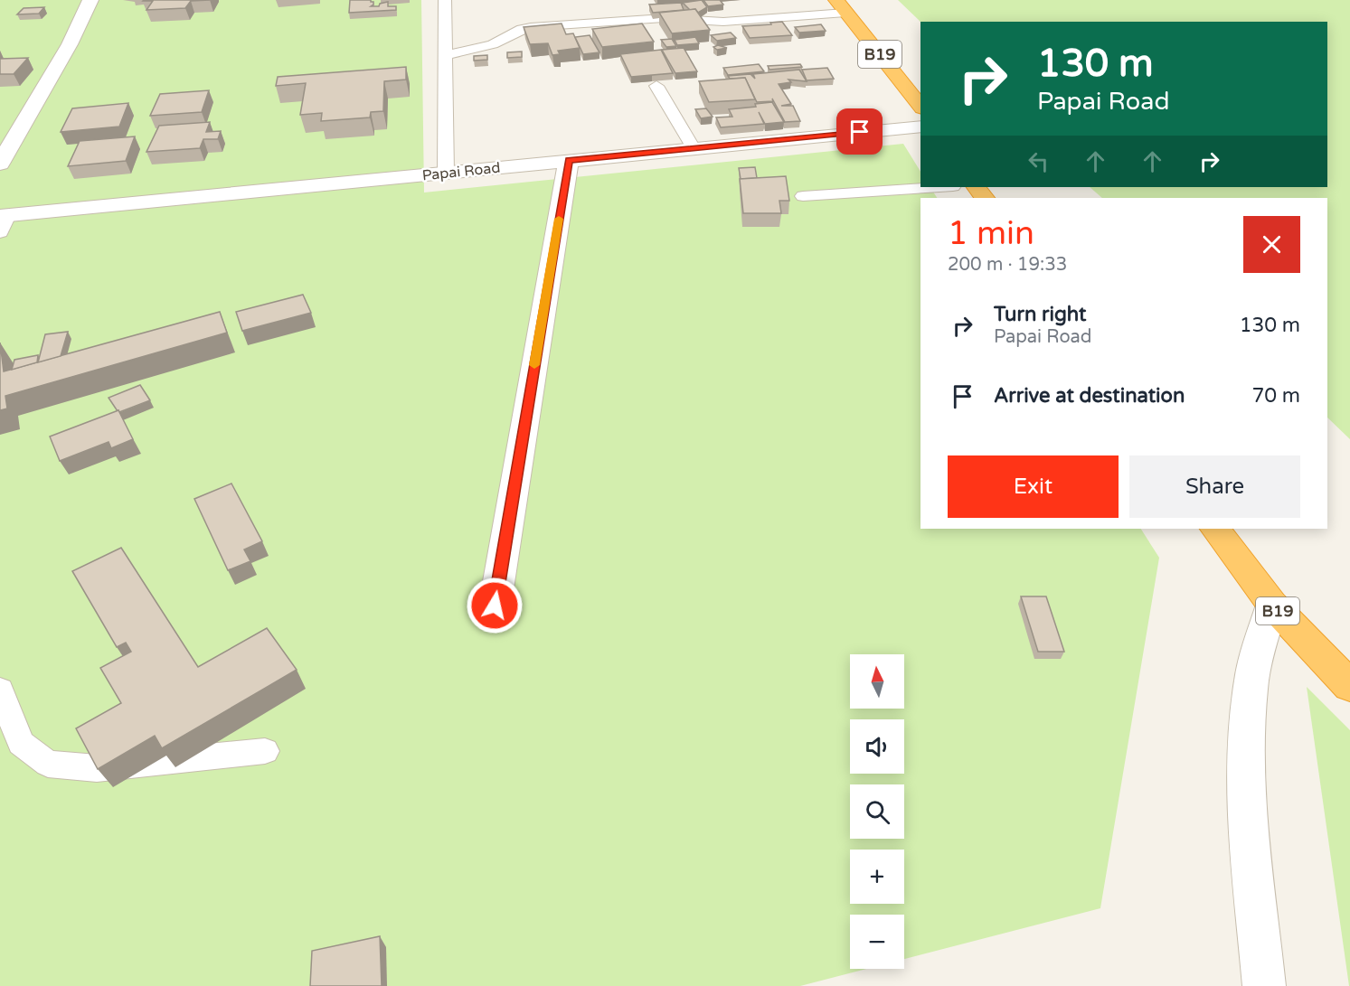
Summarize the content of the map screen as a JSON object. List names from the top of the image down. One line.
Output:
{"streets":{"highway":["B19"],"street":["Papai Road"]},"north":"top","page":{"turn":["130 m","Papai Road"],"heading":["1 min","200 m · 19:33"],"list":[{"name":"Turn right","note":"Papai Road","value":"130 m"},{"name":"Arrive at destination","value":"70 m"}],"buttons":["Exit","Share"],"map_buttons":["+","−"]}}
